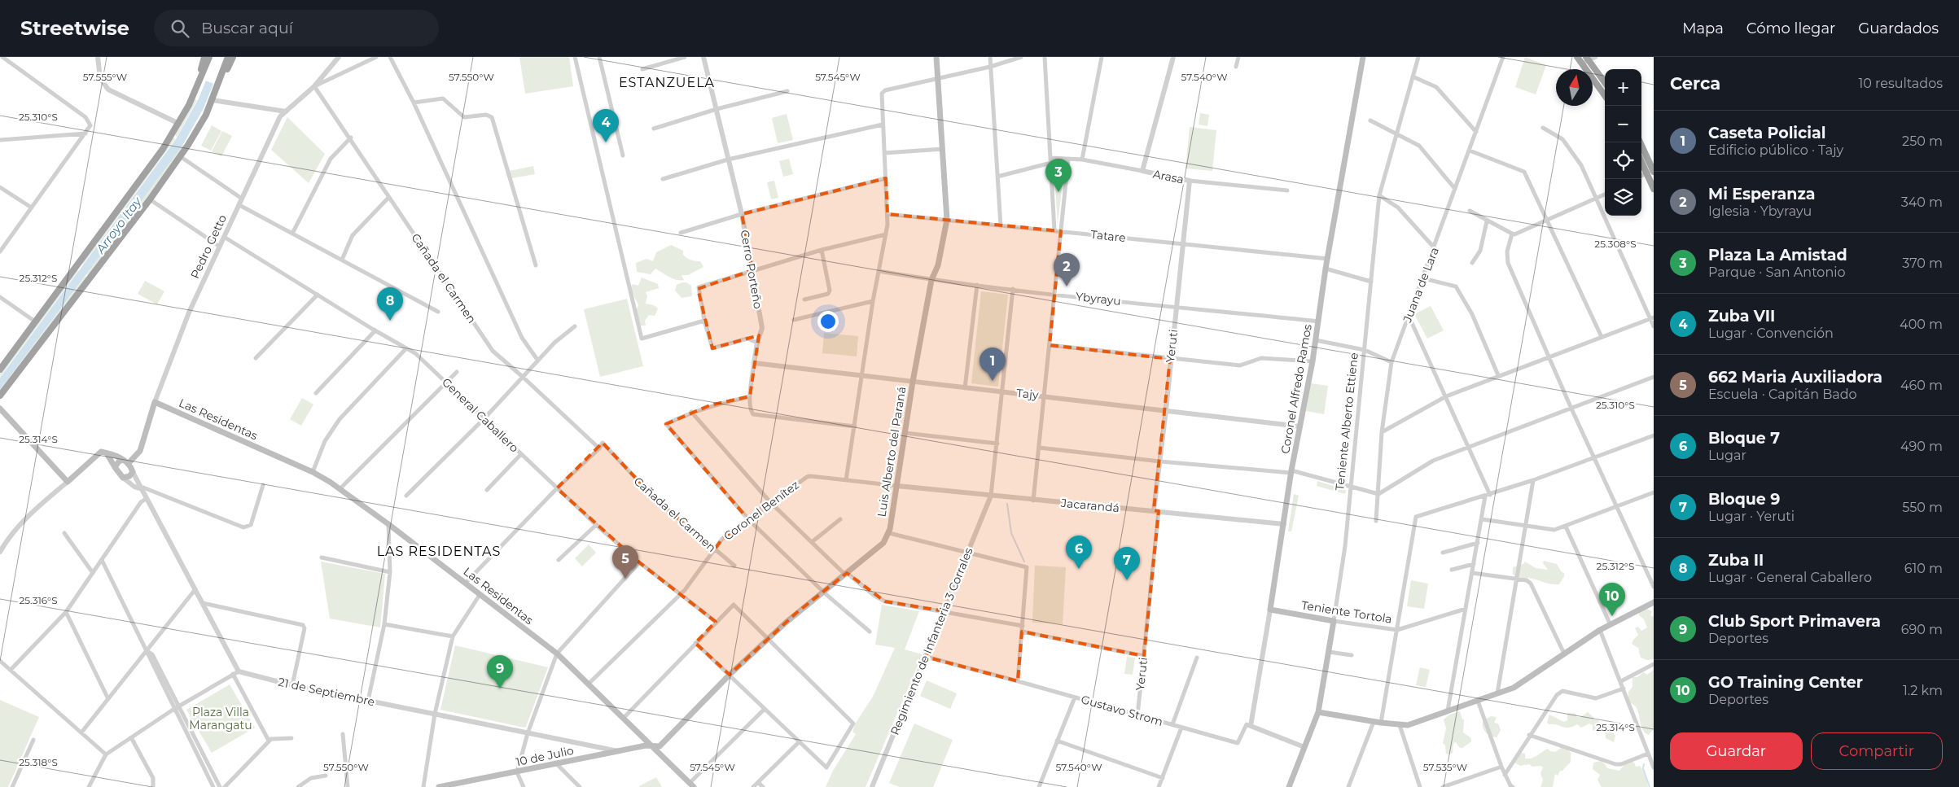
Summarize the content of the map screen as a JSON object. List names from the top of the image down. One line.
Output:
{"streets":{"main road":["Pedro Getto","Coronel Alfredo Ramos","Las Residentas","Teniente Alberto Ettiene","Luis Alberto del Paraná","Teniente Tortola","10 de Julio"],"street":["Arasa","Tatare","Cerro Porteño","Cañada el Carmen","Juana de Lara","Ybyrayu","Yeruti","Tajy","General Caballero","Jacarandá","Coronel Benítez","Regimiento de Infanteria 3 Corrales","21 de Septiembre","Gustavo Strom"]},"crossings":[["Arasa","Yeruti"],["Tatare","Yeruti"],["Tatare","Coronel Alfredo Ramos"],["Tatare","Luis Alberto del Paraná"],["Pedro Getto","Cañada el Carmen"],["Pedro Getto","General Caballero"],["Pedro Getto","Las Residentas"],["Cerro Porteño","Tajy"],["Cañada el Carmen","Coronel Benítez"],["Ybyrayu","Yeruti"],["Ybyrayu","Coronel Alfredo Ramos"],["Ybyrayu","Luis Alberto del Paraná"],["Yeruti","Tajy"],["Yeruti","Jacarandá"],["Yeruti","Gustavo Strom"],["Coronel Alfredo Ramos","Tajy"],["Coronel Alfredo Ramos","Jacarandá"],["Coronel Alfredo Ramos","Teniente Tortola"],["Coronel Alfredo Ramos","Gustavo Strom"],["Tajy","Luis Alberto del Paraná"],["General Caballero","Coronel Benítez"],["Las Residentas","Luis Alberto del Paraná"],["Las Residentas","Coronel Benítez"],["Las Residentas","10 de Julio"],["Teniente Alberto Ettiene","Teniente Tortola"],["Luis Alberto del Paraná","Jacarandá"],["Luis Alberto del Paraná","Coronel Benítez"],["Luis Alberto del Paraná","10 de Julio"],["Jacarandá","Coronel Benítez"],["Jacarandá","Regimiento de Infanteria 3 Corrales"],["Regimiento de Infanteria 3 Corrales","Gustavo Strom"],["21 de Septiembre","10 de Julio"]],"districts":["ESTANZUELA","LAS RESIDENTAS"],"water":["Arroyo Itay"],"parks":["Plaza Villa Marangatu"],"north":"top","page":{"header":"Streetwise","search":"Buscar aquí","nav":["Mapa","Cómo llegar","Guardados"],"heading":["Cerca","10 resultados"],"map_buttons":["+","−"],"pins":["4","3","2","8","1","6","5","7","10","9"],"list":[{"mark":"1","name":"Caseta Policial","note":"Edificio público · Tajy","value":"250 m"},{"mark":"2","name":"Mi Esperanza","note":"Iglesia · Ybyrayu","value":"340 m"},{"mark":"3","name":"Plaza La Amistad","note":"Parque · San Antonio","value":"370 m"},{"mark":"4","name":"Zuba VII","note":"Lugar · Convención","value":"400 m"},{"mark":"5","name":"662 Maria Auxiliadora","note":"Escuela · Capitán Bado","value":"460 m"},{"mark":"6","name":"Bloque 7","note":"Lugar","value":"490 m"},{"mark":"7","name":"Bloque 9","note":"Lugar · Yeruti","value":"550 m"},{"mark":"8","name":"Zuba II","note":"Lugar · General Caballero","value":"610 m"},{"mark":"9","name":"Club Sport Primavera","note":"Deportes","value":"690 m"},{"mark":"10","name":"GO Training Center","note":"Deportes","value":"1.2 km"}],"buttons":["Guardar","Compartir"]},"coordinates":["57.555°W","57.550°W","57.545°W","57.540°W","25.310°S","25.308°S","25.312°S","25.314°S","25.316°S","25.318°S","57.535°W"]}
